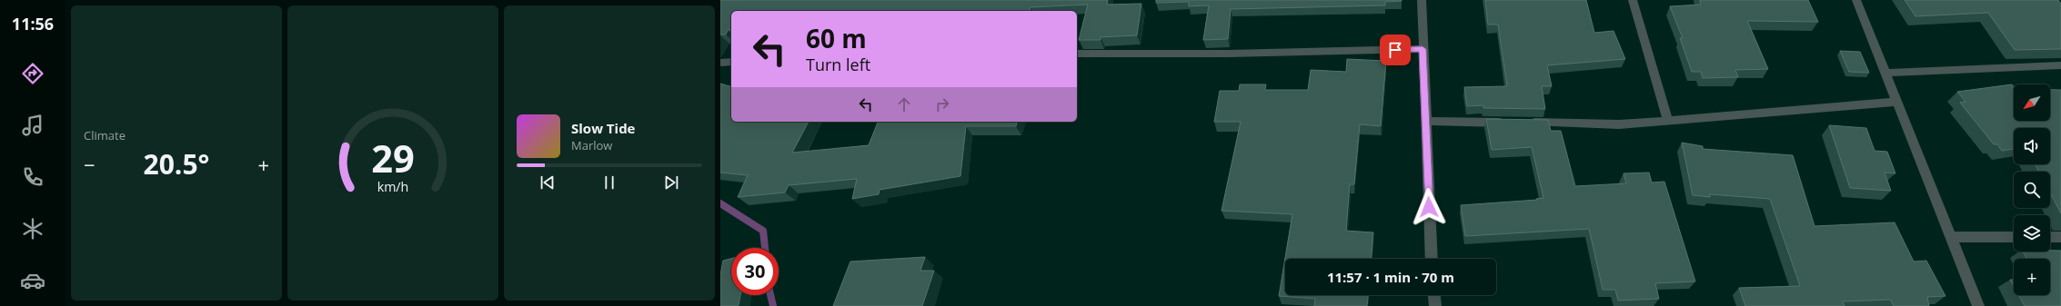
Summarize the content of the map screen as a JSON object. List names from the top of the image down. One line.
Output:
{"north":"bottom left","page":{"tabs":"11:56","tile":"Climate","turn":["60 m","Turn left"],"map_buttons":"+","song":["Slow Tide","Marlow"],"heat":["−","20.5°","+"],"limit":"30","trip":"11:57 · 1 min · 70 m","gauge":["29","km/h"]}}
